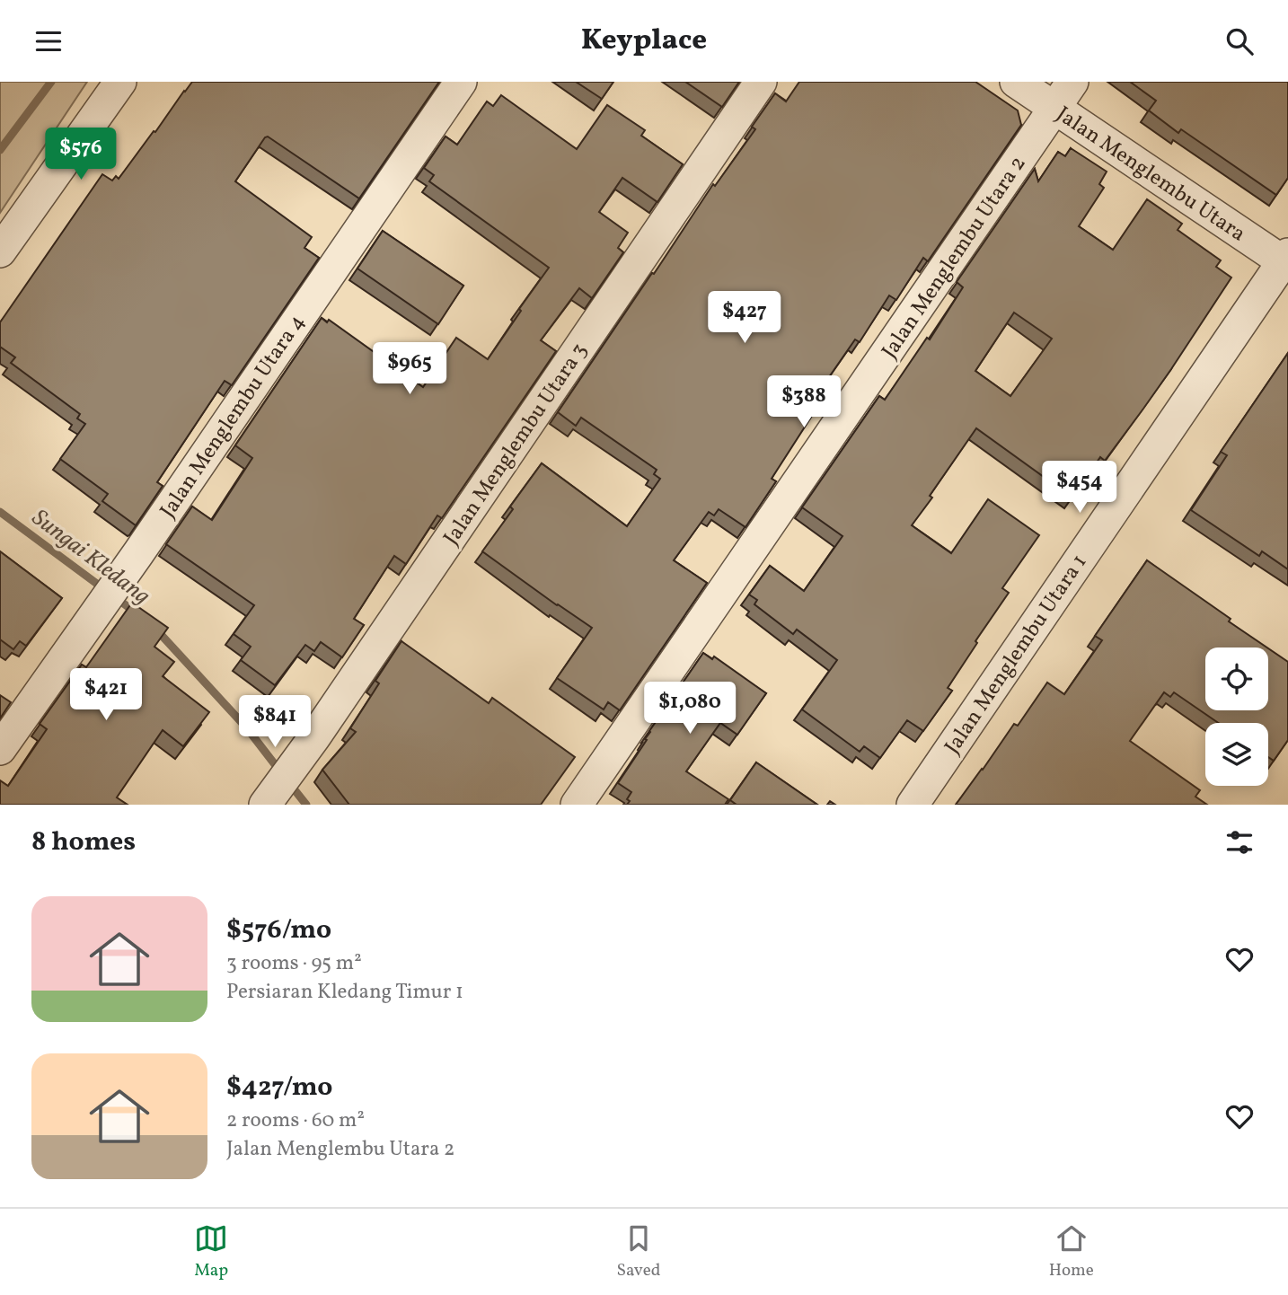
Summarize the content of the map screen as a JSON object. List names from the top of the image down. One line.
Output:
{"streets":{"street":["Jalan Menglembu Utara","Jalan Menglembu Utara 2","Jalan Menglembu Utara 4","Jalan Menglembu Utara 3","Jalan Menglembu Utara 1"]},"crossings":[["Jalan Menglembu Utara","Jalan Menglembu Utara 2"],["Jalan Menglembu Utara","Jalan Menglembu Utara 1"]],"water":["Sungai Kledang"],"page":{"header":"Keyplace","price":["$576","$427","$965","$388","$454","$421","$1,080","$841"],"heading":"8 homes","list":[{"name":"$576/mo","note":"3 rooms · 95 m² · Persiaran Kledang Timur 1"},{"name":"$427/mo","note":"2 rooms · 60 m² · Jalan Menglembu Utara 2"}],"tabs":["Map","Saved","Home"]}}
